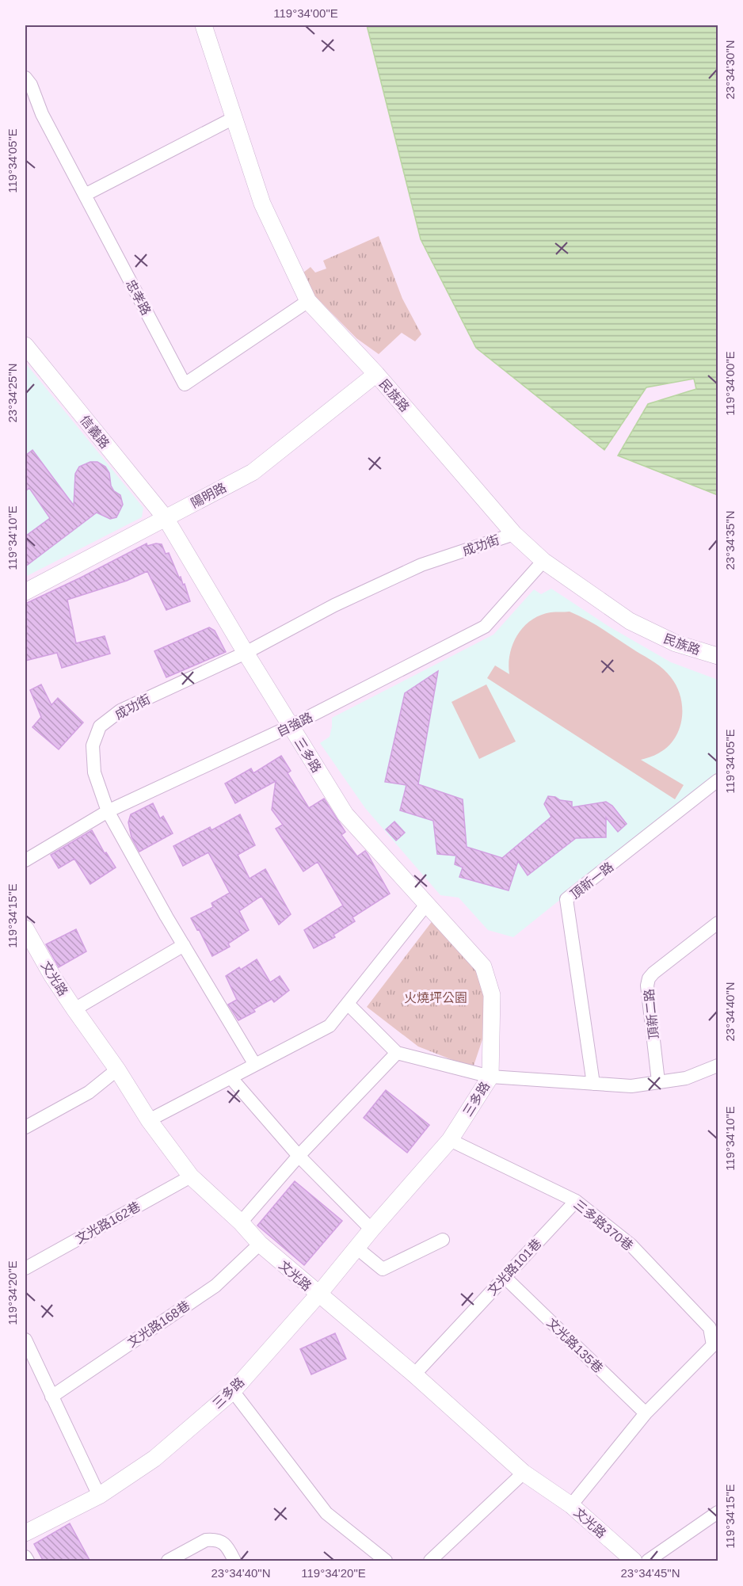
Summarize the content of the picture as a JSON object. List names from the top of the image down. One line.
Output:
{"streets":{"street":["忠孝路","民族路","信義路","陽明路","成功街","自強路","三多路","頂新一路","文光路","頂新二路","文光路162巷","三多路370巷","文光路101巷","文光路168巷","文光路135巷"]},"crossings":[["忠孝路","民族路"],["民族路","陽明路"],["民族路","成功街"],["民族路","自強路"],["信義路","陽明路"],["信義路","三多路"],["陽明路","三多路"],["成功街","自強路"],["成功街","三多路"],["自強路","三多路"],["三多路","文光路"],["三多路","三多路370巷"],["文光路","文光路162巷"],["文光路","文光路101巷"],["文光路","文光路168巷"],["三多路370巷","文光路101巷"],["三多路370巷","文光路135巷"],["文光路101巷","文光路135巷"]],"parks":["火燒坪公園"],"coordinates":["119°34'00\"E","23°34'30\"N","119°34'05\"E","23°34'25\"N","119°34'10\"E","23°34'35\"N","119°34'15\"E","23°34'40\"N","119°34'20\"E","23°34'45\"N"]}
